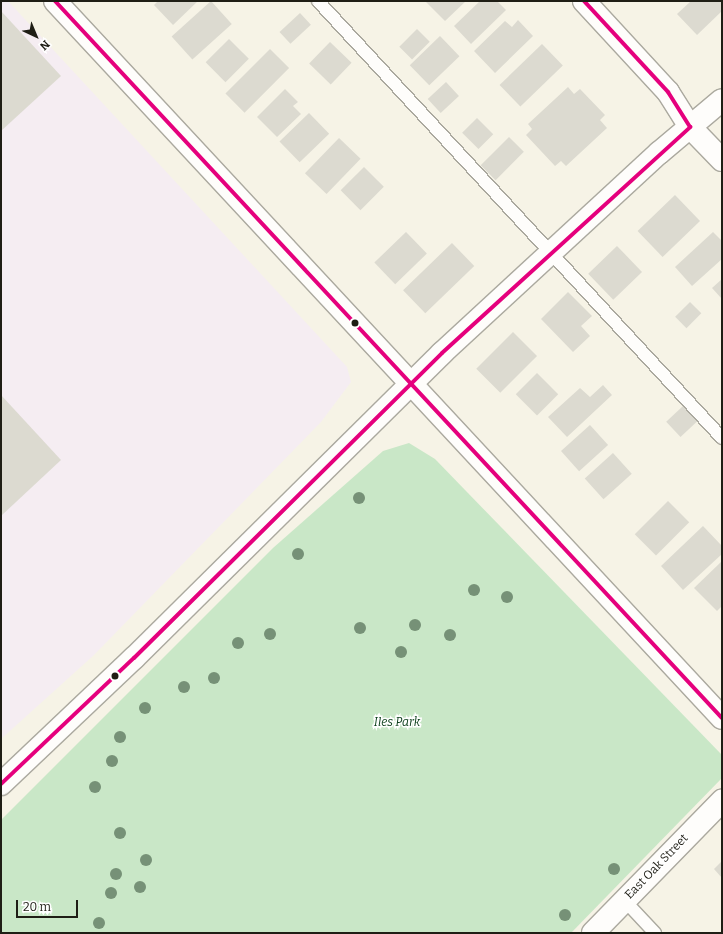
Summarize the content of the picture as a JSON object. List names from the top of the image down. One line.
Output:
{"streets":{"main road":["East Oak Street"]},"parks":["Iles Park"],"scale_bar":"20 m","north":"bottom right"}
